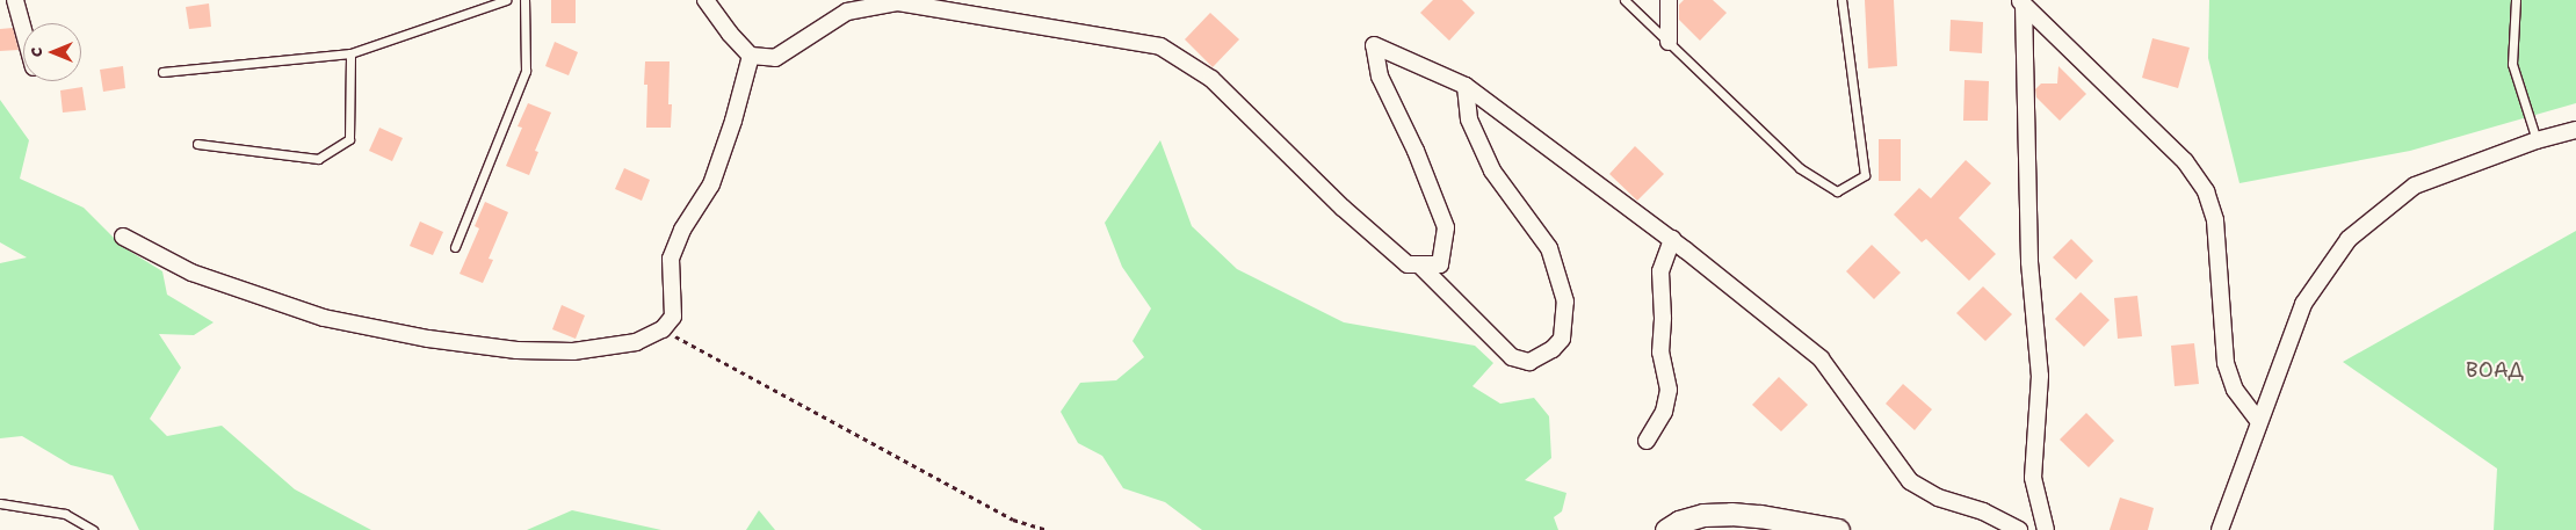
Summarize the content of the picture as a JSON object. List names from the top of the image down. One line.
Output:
{"parks":["ВОАД"],"north":"left"}
